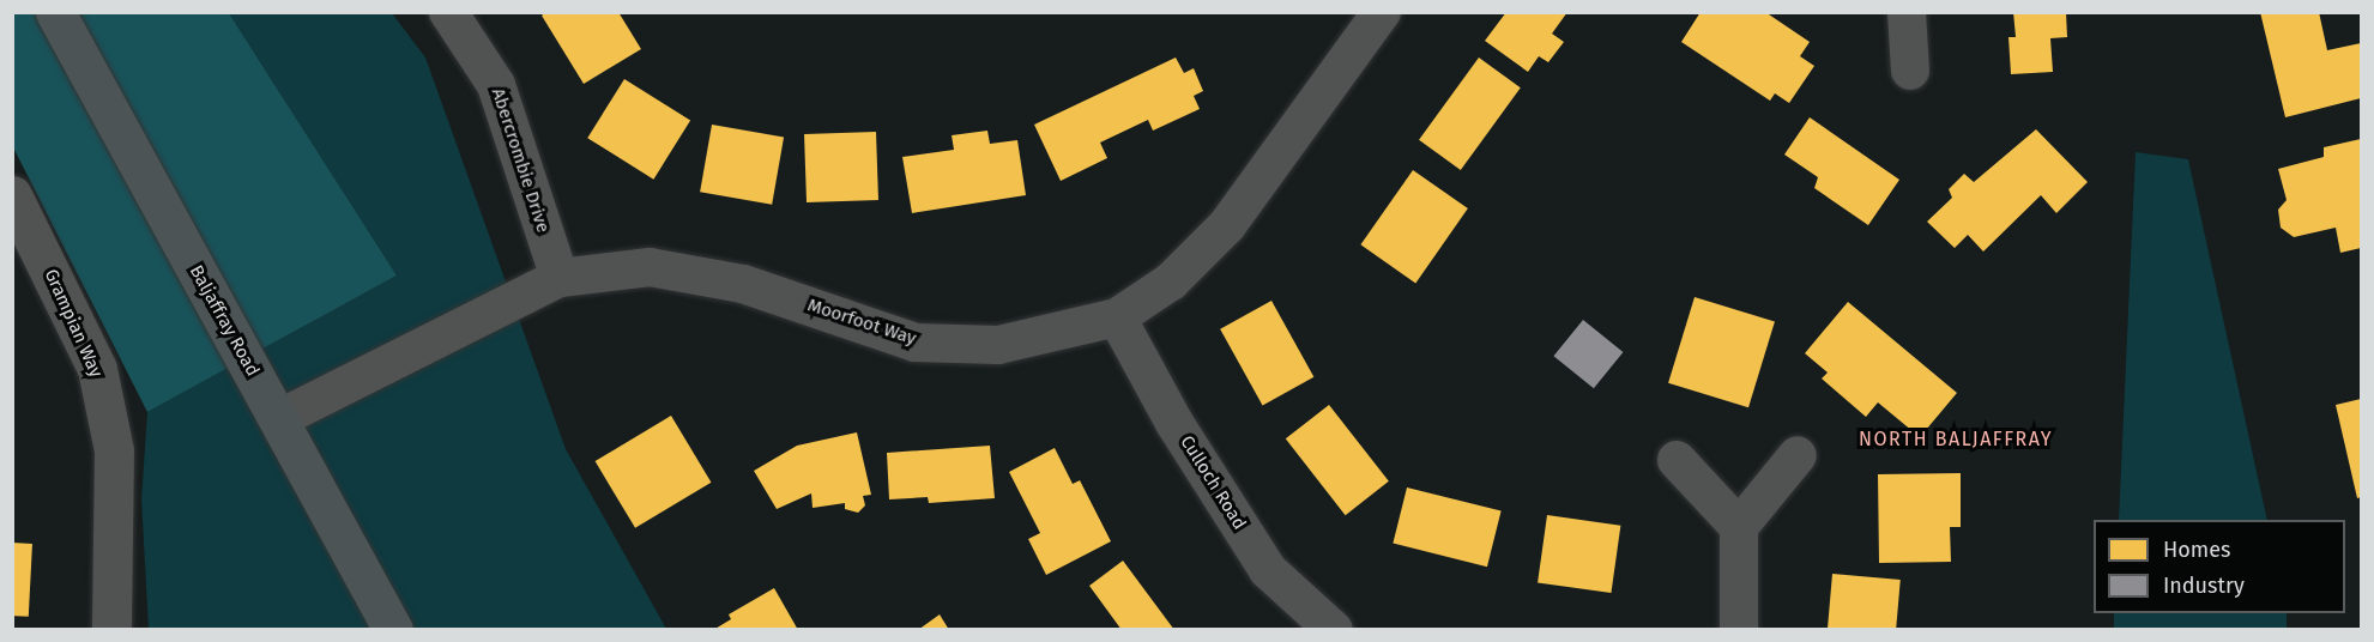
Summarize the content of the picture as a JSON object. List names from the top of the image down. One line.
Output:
{"streets":{"main road":["Baljaffray Road"],"street":["Abercrombie Drive","Moorfoot Way","Grampian Way","Culloch Road"]},"crossings":[["Abercrombie Drive","Moorfoot Way"],["Baljaffray Road","Moorfoot Way"],["Moorfoot Way","Culloch Road"]],"districts":["NORTH BALJAFFRAY"],"legend":["Homes","Industry"]}
